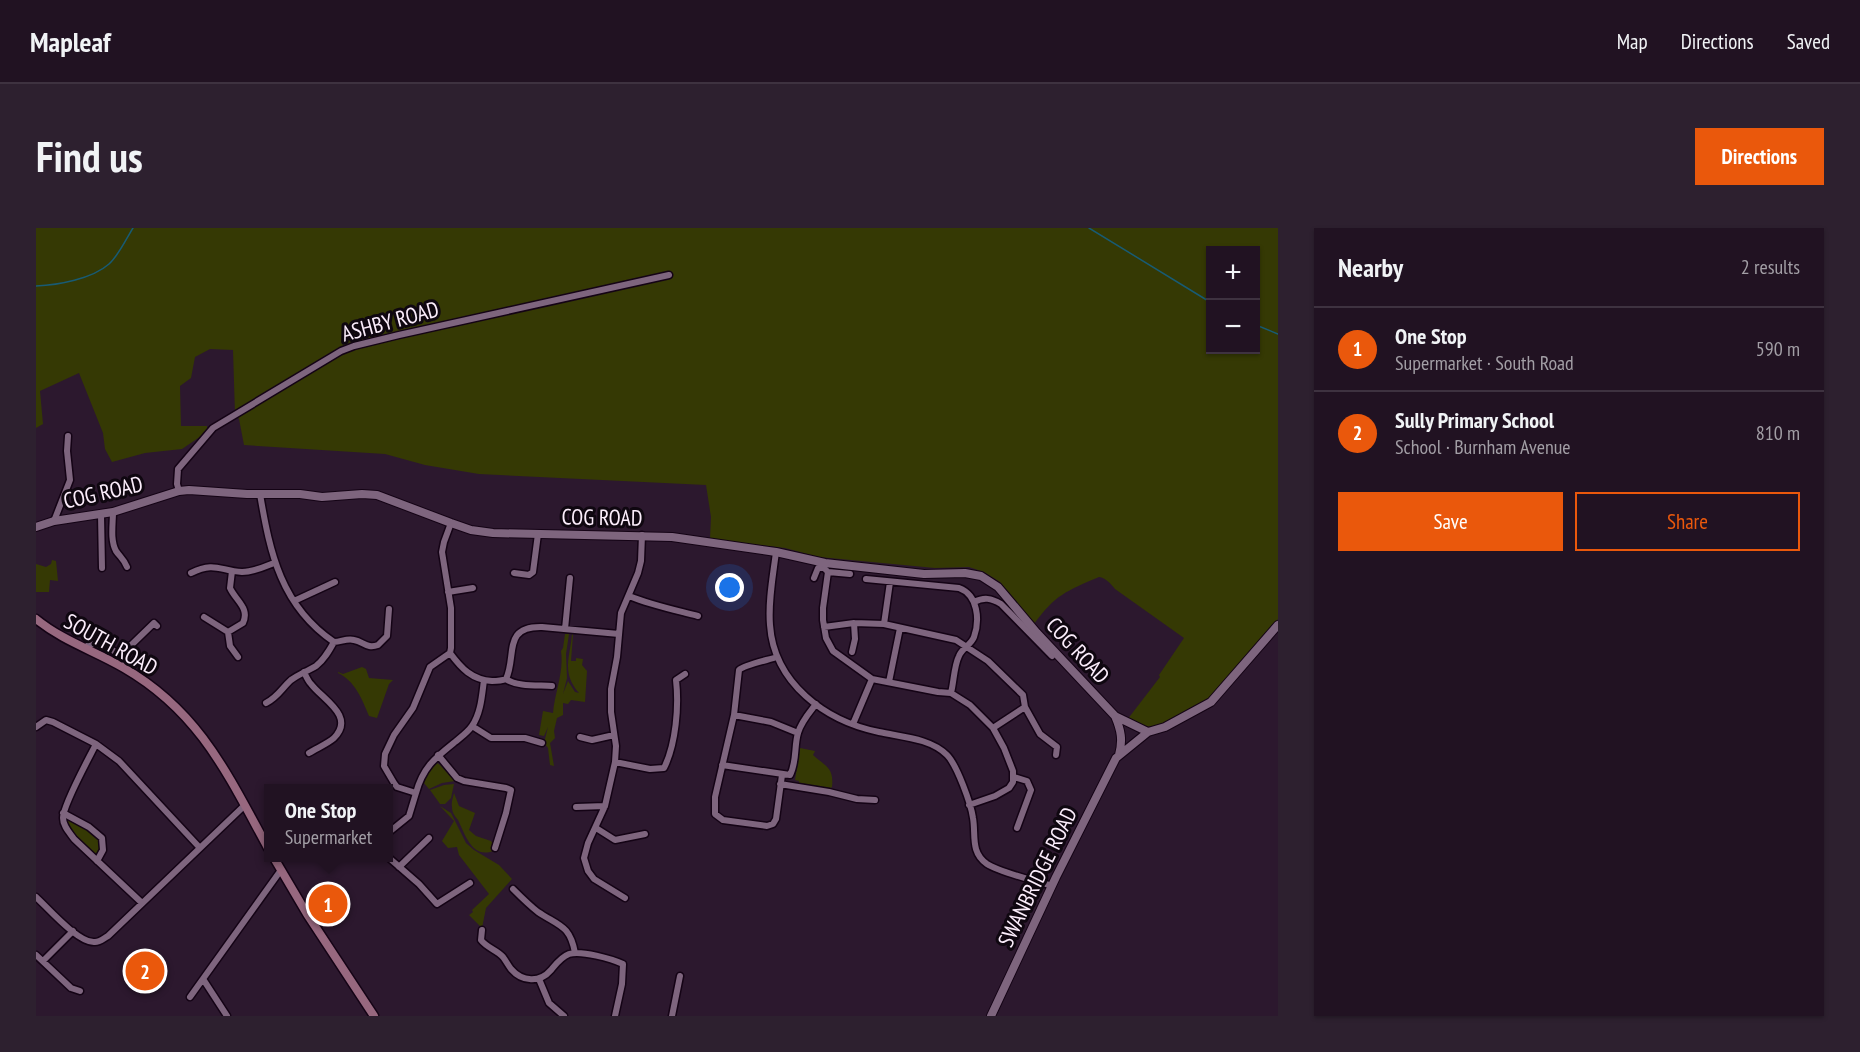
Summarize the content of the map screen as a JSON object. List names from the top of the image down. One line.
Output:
{"streets":{"main road":["SOUTH ROAD"],"street":["ASHBY ROAD","COG ROAD","SWANBRIDGE ROAD"]},"crossings":[["ASHBY ROAD","COG ROAD"]],"page":{"header":"Mapleaf","nav":["Map","Directions","Saved"],"buttons":["Directions",["Save","Share"]],"title":"Find us","heading":["Nearby","2 results"],"map_buttons":["+","−"],"list":[{"mark":"1","name":"One Stop","note":"Supermarket · South Road","value":"590 m"},{"mark":"2","name":"Sully Primary School","note":"School · Burnham Avenue","value":"810 m"}],"popup":["One Stop","Supermarket"],"pins":["1","2"]}}
